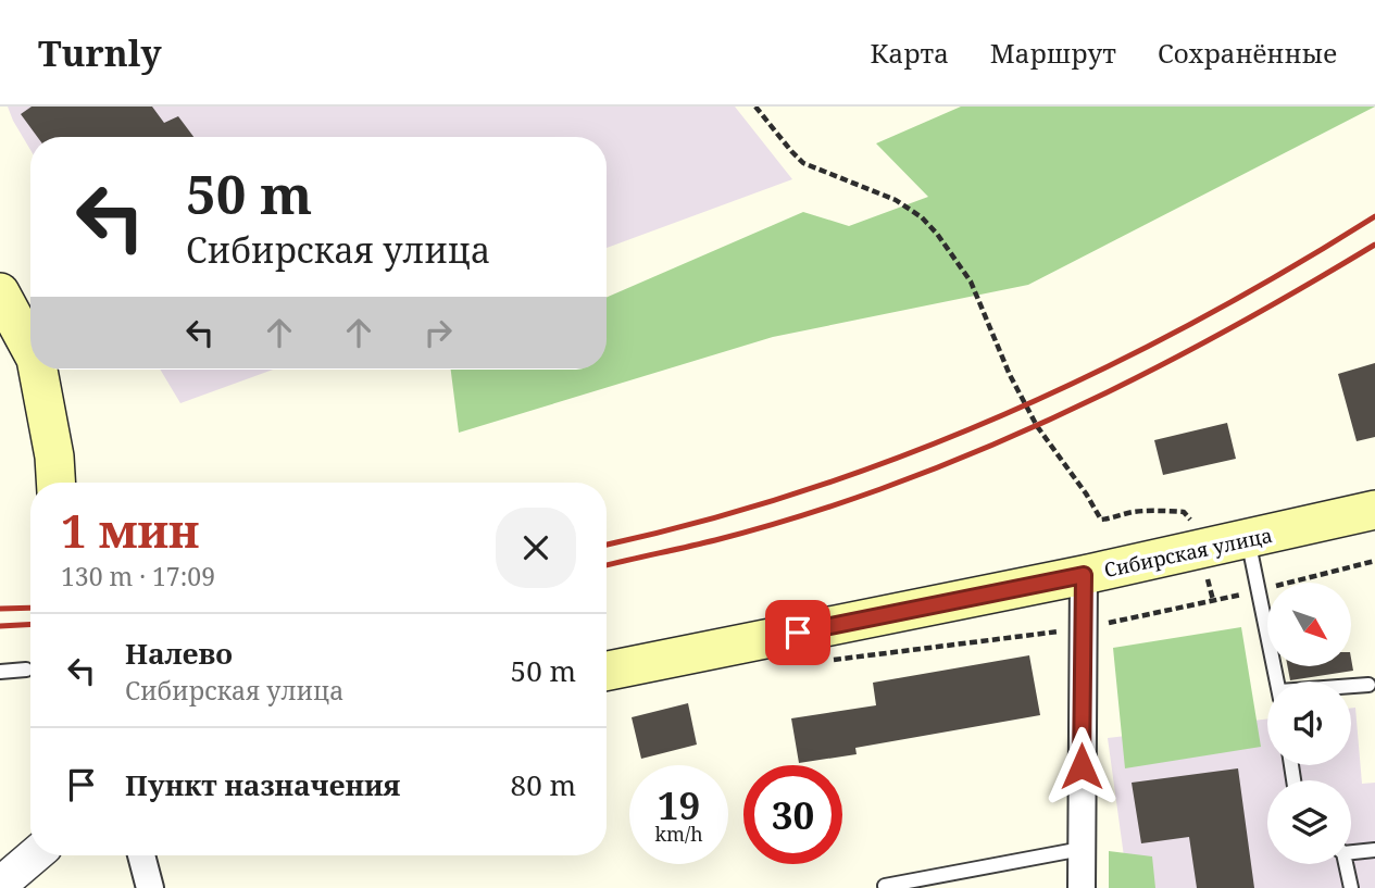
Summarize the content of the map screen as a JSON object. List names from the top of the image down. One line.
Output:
{"streets":{"main road":["Сибирская улица"]},"north":"bottom right","page":{"header":"Turnly","nav":["Карта","Маршрут","Сохранённые"],"turn":["50 m","Сибирская улица"],"heading":["1 мин","130 m · 17:09"],"list":[{"name":"Налево","note":"Сибирская улица","value":"50 m"},{"name":"Пункт назначения","value":"80 m"}],"speed":"19 km/h","limit":"30"}}
